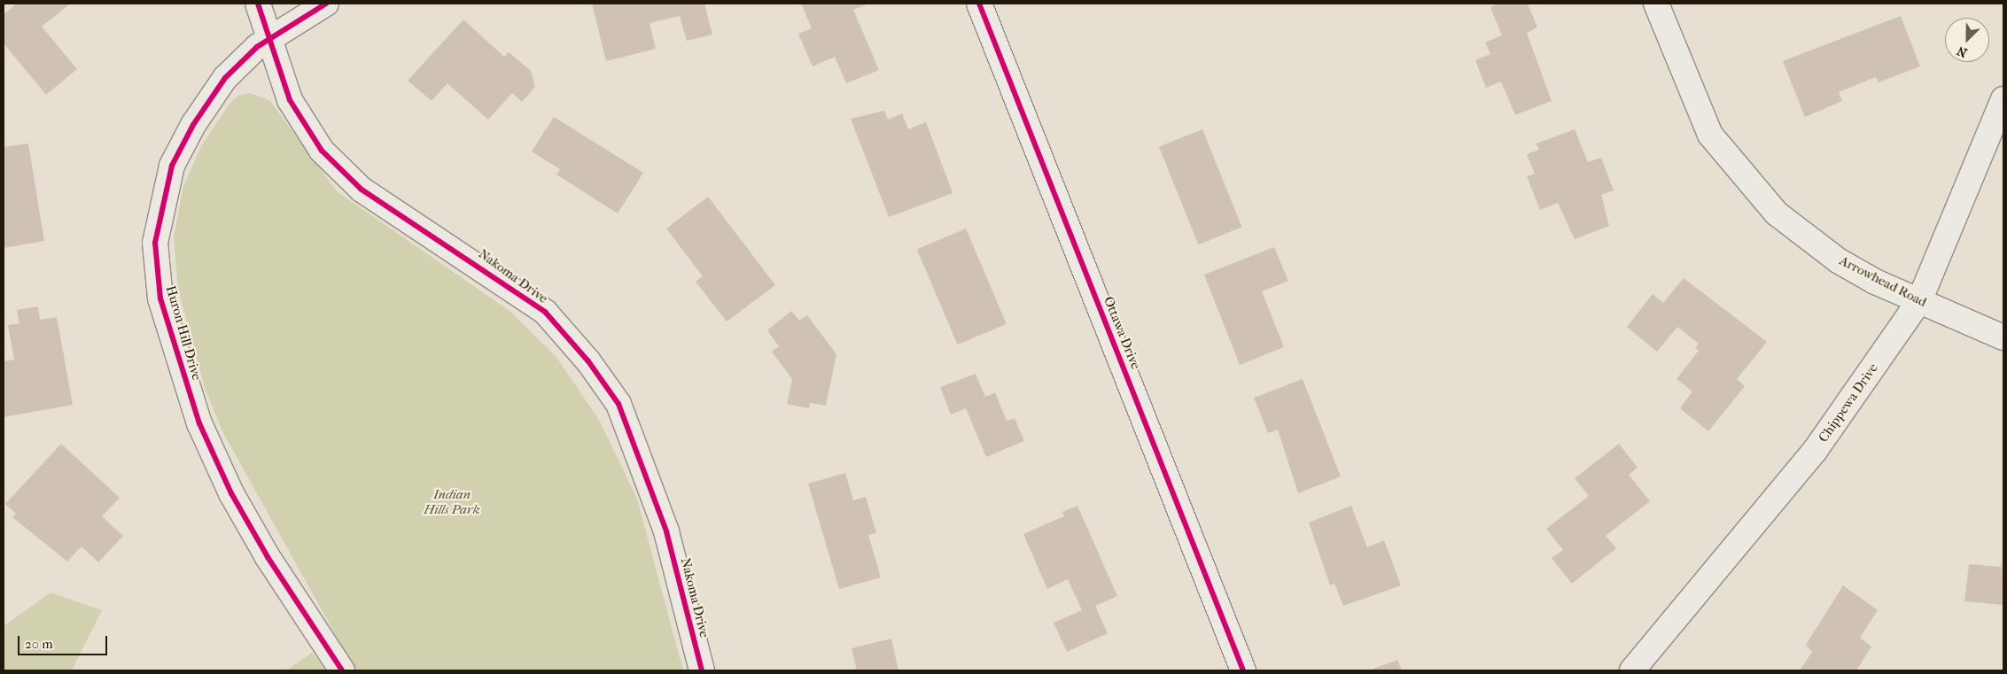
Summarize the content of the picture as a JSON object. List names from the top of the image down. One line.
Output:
{"streets":{"street":["Nakoma Drive","Arrowhead Road","Huron Hill Drive","Ottawa Drive","Chippewa Drive"]},"crossings":[["Nakoma Drive","Huron Hill Drive"],["Arrowhead Road","Chippewa Drive"]],"parks":["Indian Hills Park"],"scale_bar":"20 m","north":"bottom left"}
